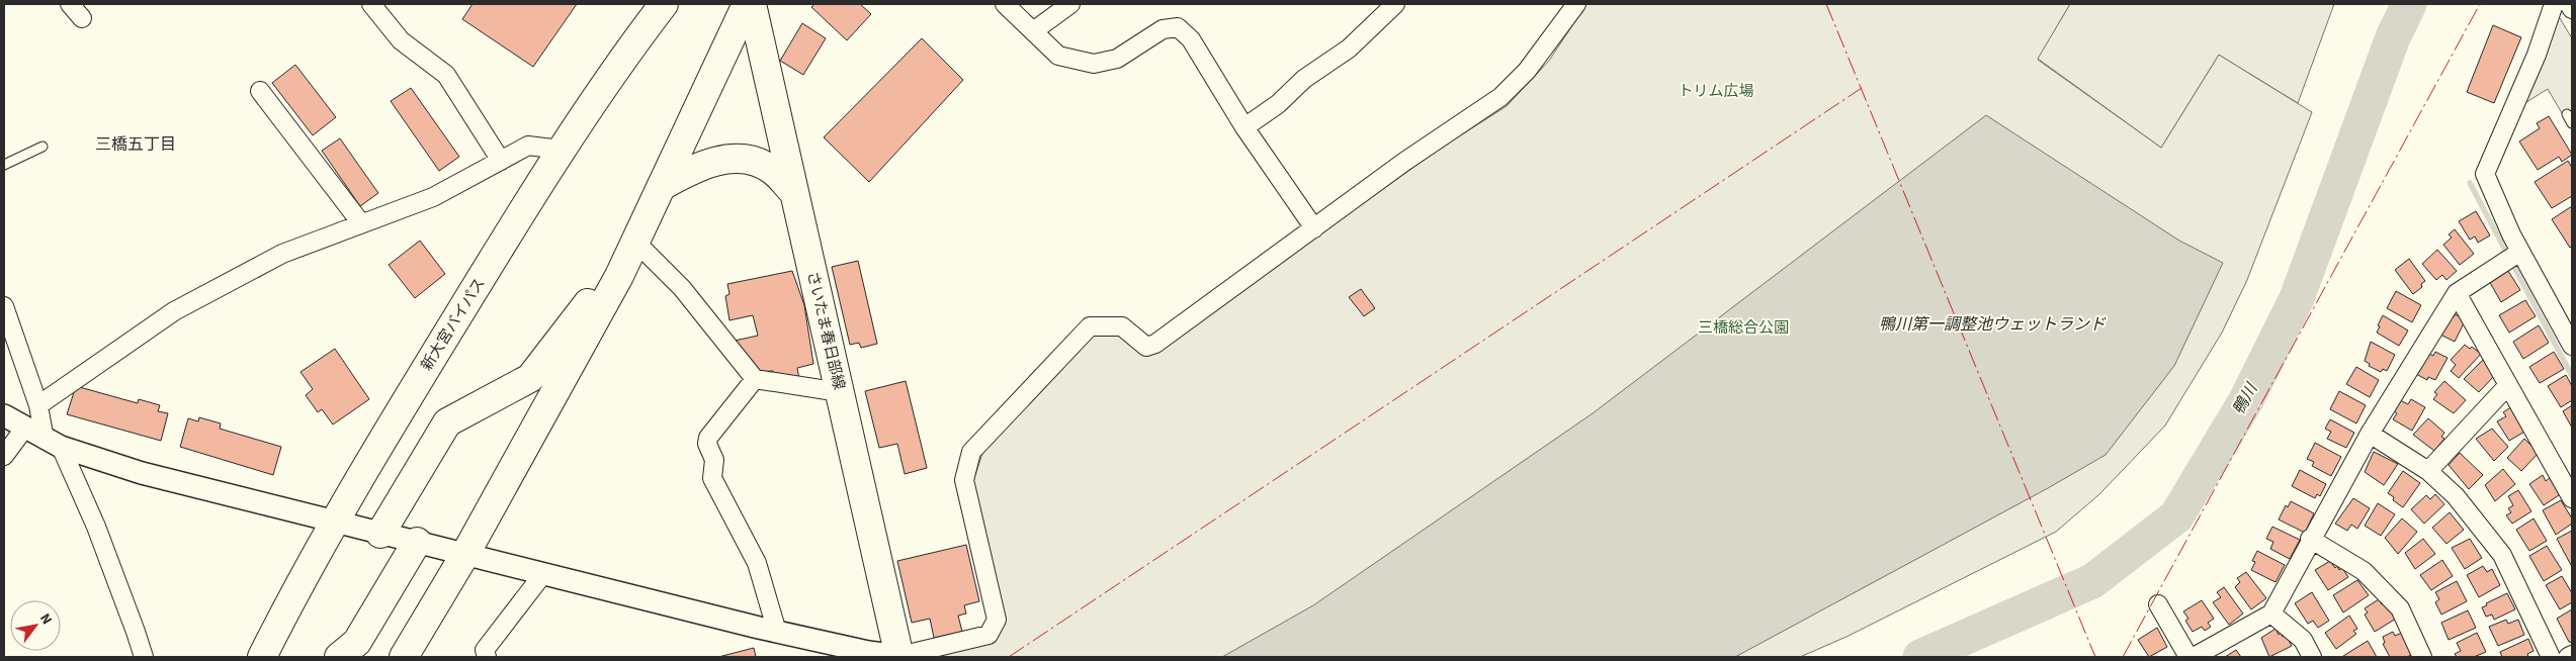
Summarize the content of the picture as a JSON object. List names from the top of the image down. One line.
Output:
{"streets":{"main road":["新大宮バイパス","さいたま春日部線"]},"districts":["三橋五丁目"],"water":["鴨川第一調整池ウェットランド","鴨川"],"parks":["トリム広場","三橋総合公園"],"north":"top right"}
